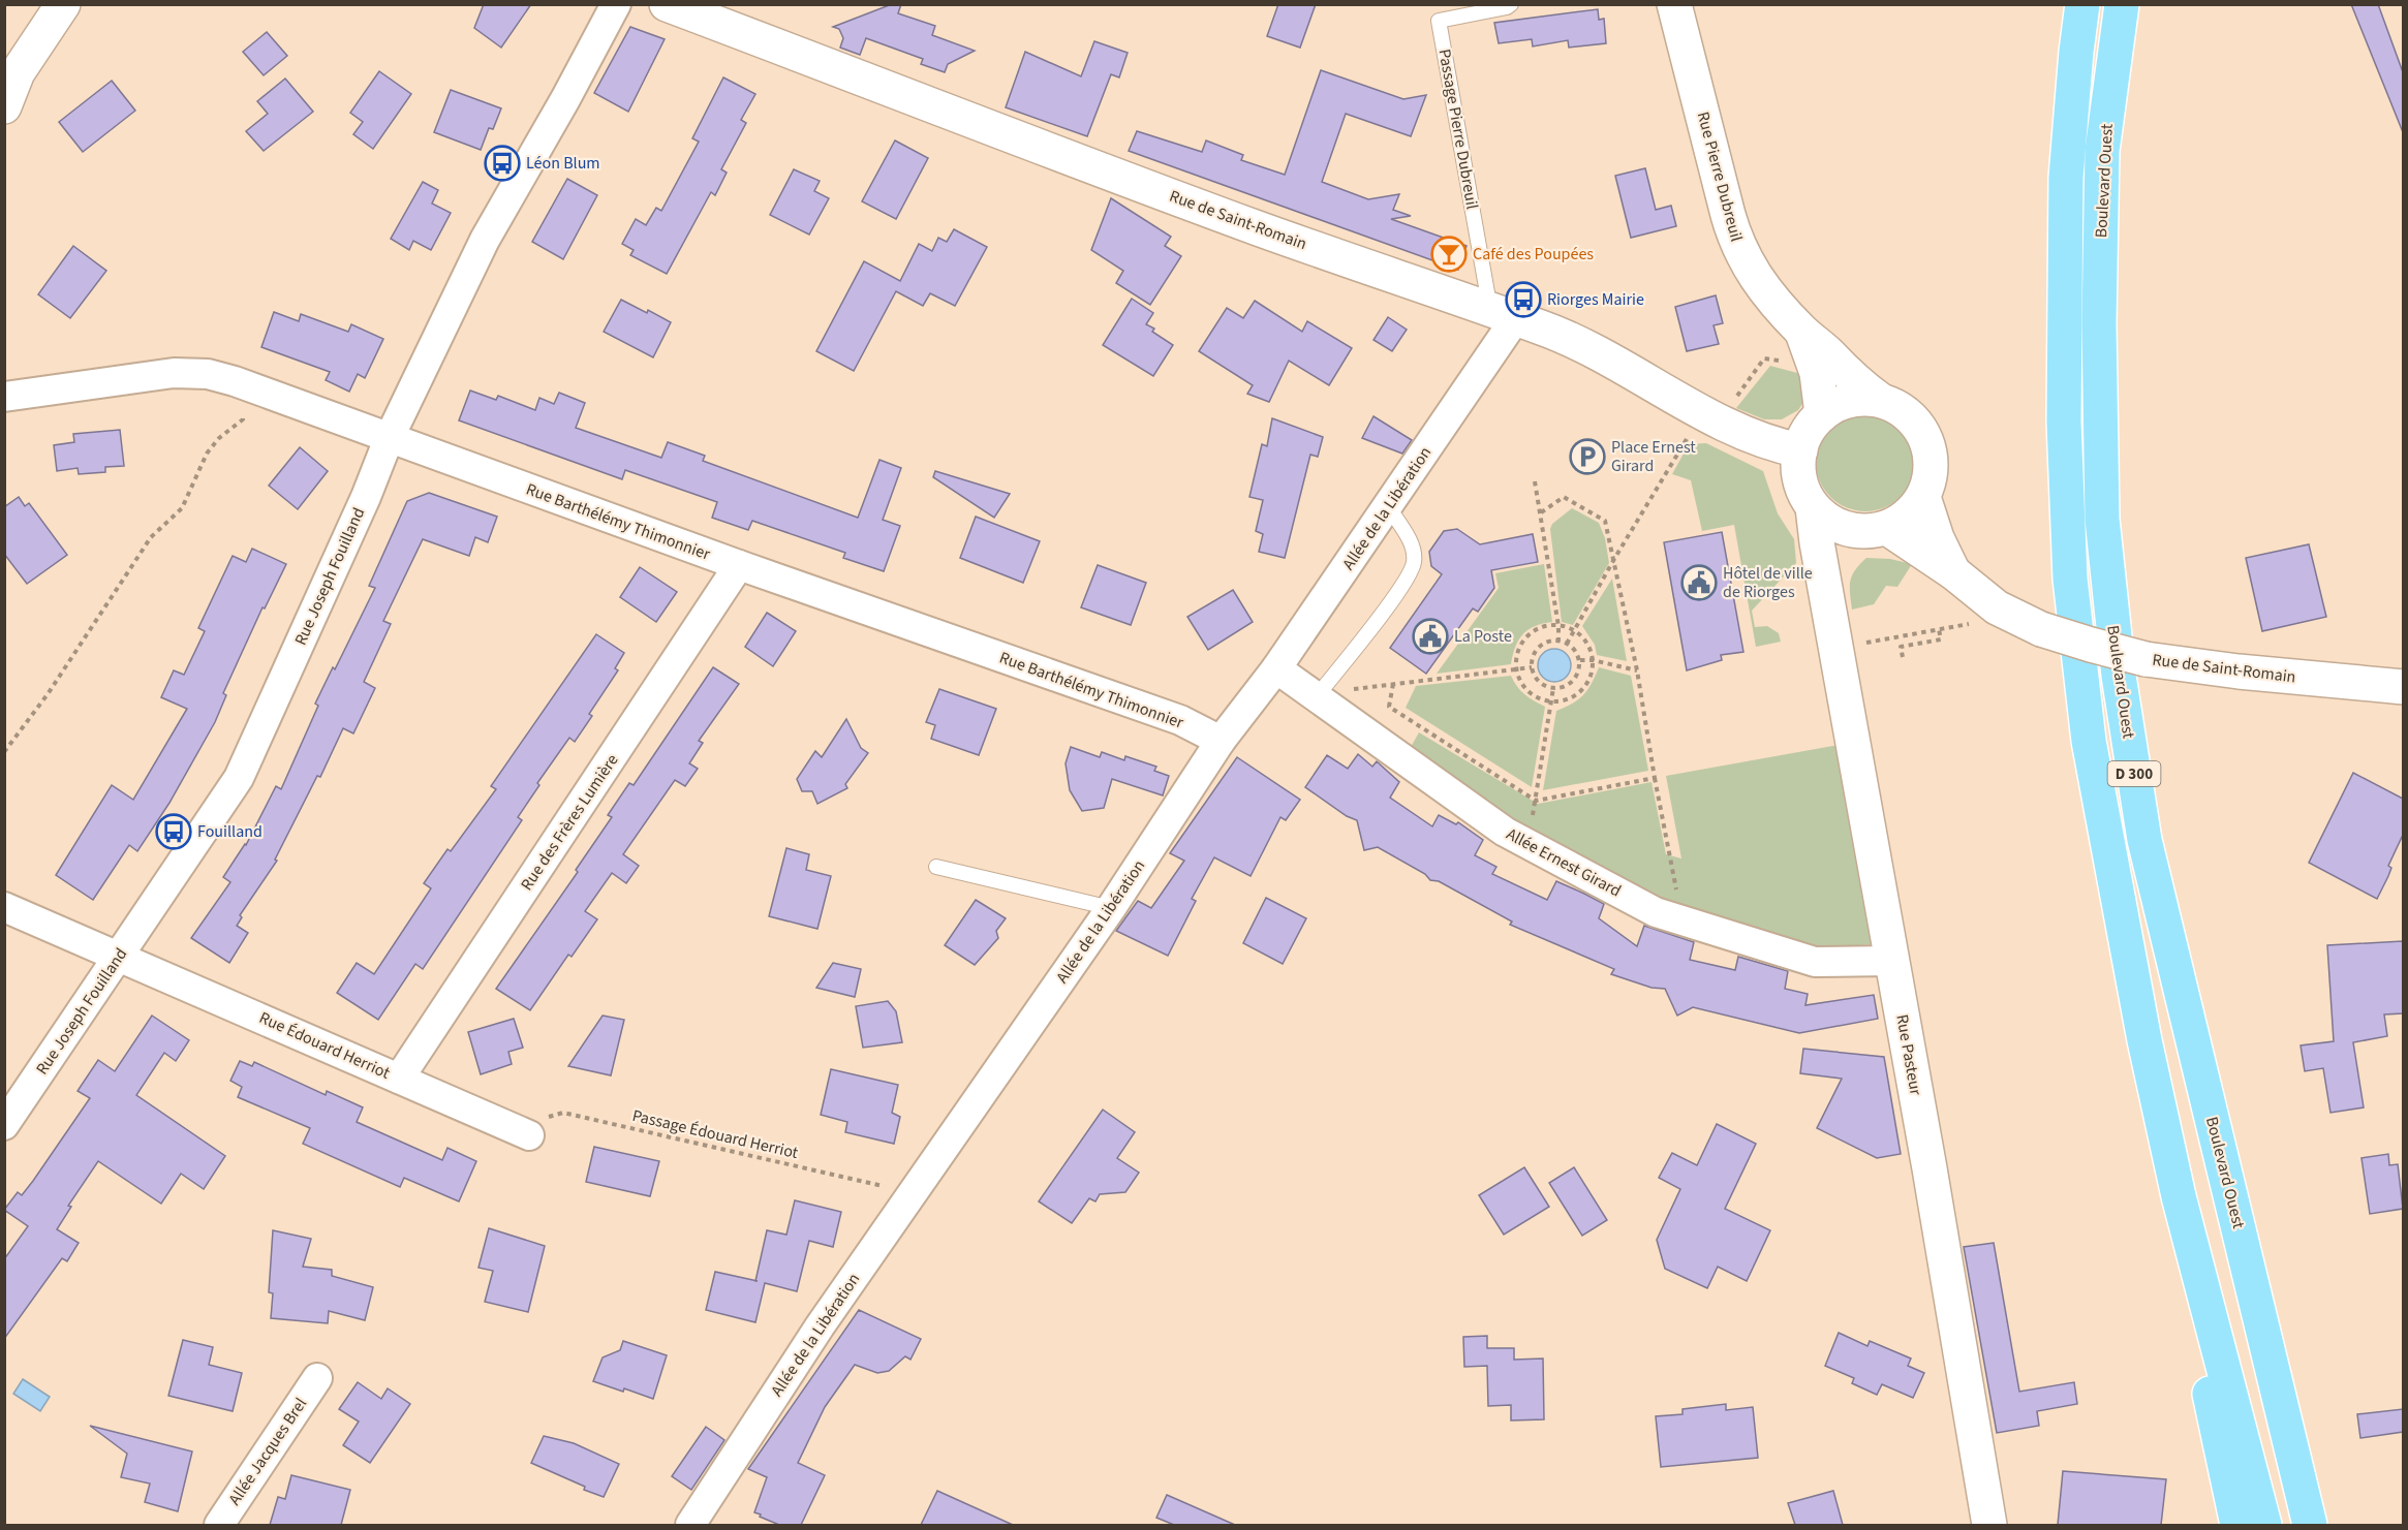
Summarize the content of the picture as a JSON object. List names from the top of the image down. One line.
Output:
{"streets":{"main road":["Boulevard Ouest","D 300"],"street":["Rue Pierre Dubreuil","Rue de Saint-Romain","Allée de la Libération","Rue Barthélémy Thimonnier","Rue Joseph Fouilland","Rue des Frères Lumière","Allée Ernest Girard","Rue Édouard Herriot","Rue Pasteur","Allée Jacques Brel"],"lane":["Passage Pierre Dubreuil"],"path":["Passage Édouard Herriot"]},"crossings":[["Passage Pierre Dubreuil","Rue de Saint-Romain"],["Passage Pierre Dubreuil","Allée de la Libération"],["Rue Pierre Dubreuil","Rue de Saint-Romain"],["Rue Pierre Dubreuil","Rue Pasteur"],["Rue de Saint-Romain","Allée de la Libération"],["Rue de Saint-Romain","Rue Pasteur"],["Allée de la Libération","Rue Barthélémy Thimonnier"],["Allée de la Libération","Allée Ernest Girard"],["Allée de la Libération","Passage Édouard Herriot"],["Rue Barthélémy Thimonnier","Rue Joseph Fouilland"],["Rue Barthélémy Thimonnier","Rue des Frères Lumière"],["Rue Joseph Fouilland","Rue Édouard Herriot"],["Rue des Frères Lumière","Rue Édouard Herriot"],["Allée Ernest Girard","Rue Pasteur"],["Rue Édouard Herriot","Passage Édouard Herriot"]],"places":{"bus stop":["Léon Blum","Riorges Mairie","Fouilland"],"bar":["Café des Poupées"],"parking":["Place Ernest Girard"],"public building":["Hôtel de ville de Riorges","La Poste"]}}
